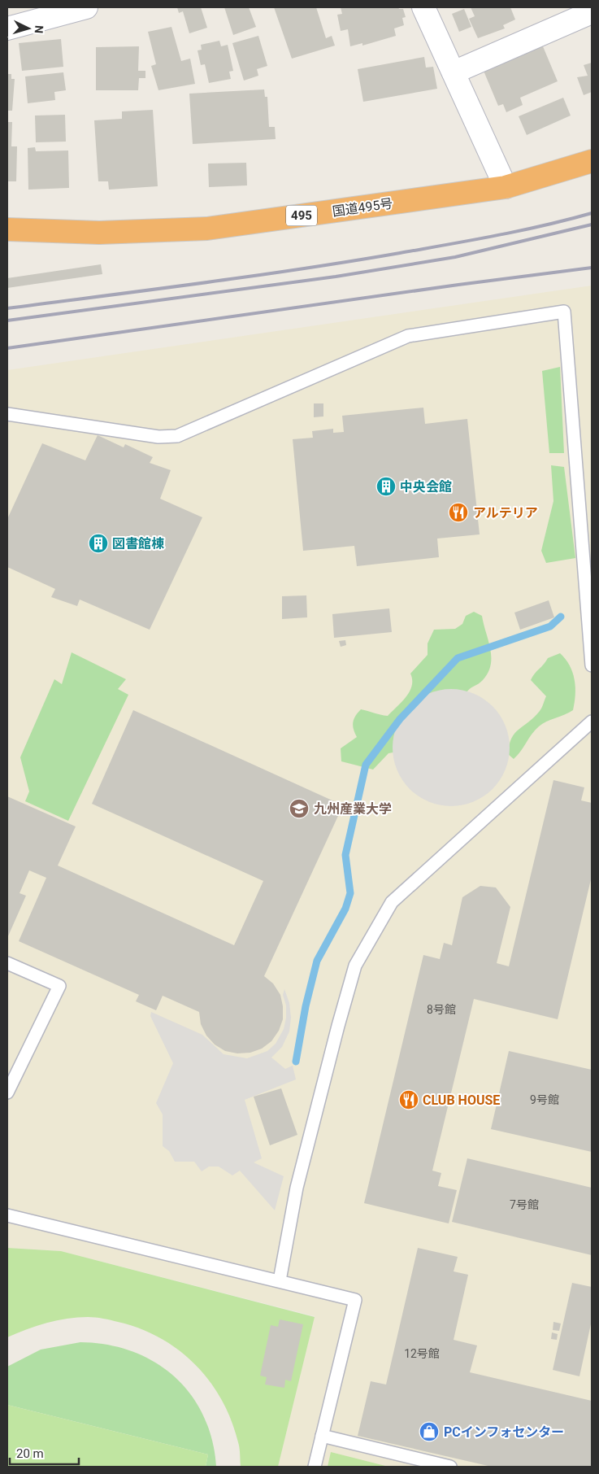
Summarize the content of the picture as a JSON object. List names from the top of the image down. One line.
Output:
{"streets":{"highway":["国道495号","495"]},"places":{"building":["中央会館","図書館棟"],"restaurant":["アルテリア","CLUB HOUSE"],"school or university":["九州産業大学"],"shop":["PCインフォセンター"]},"house_numbers":["8号館","9号館","7号館","12号館"],"scale_bar":"20 m","north":"right"}
